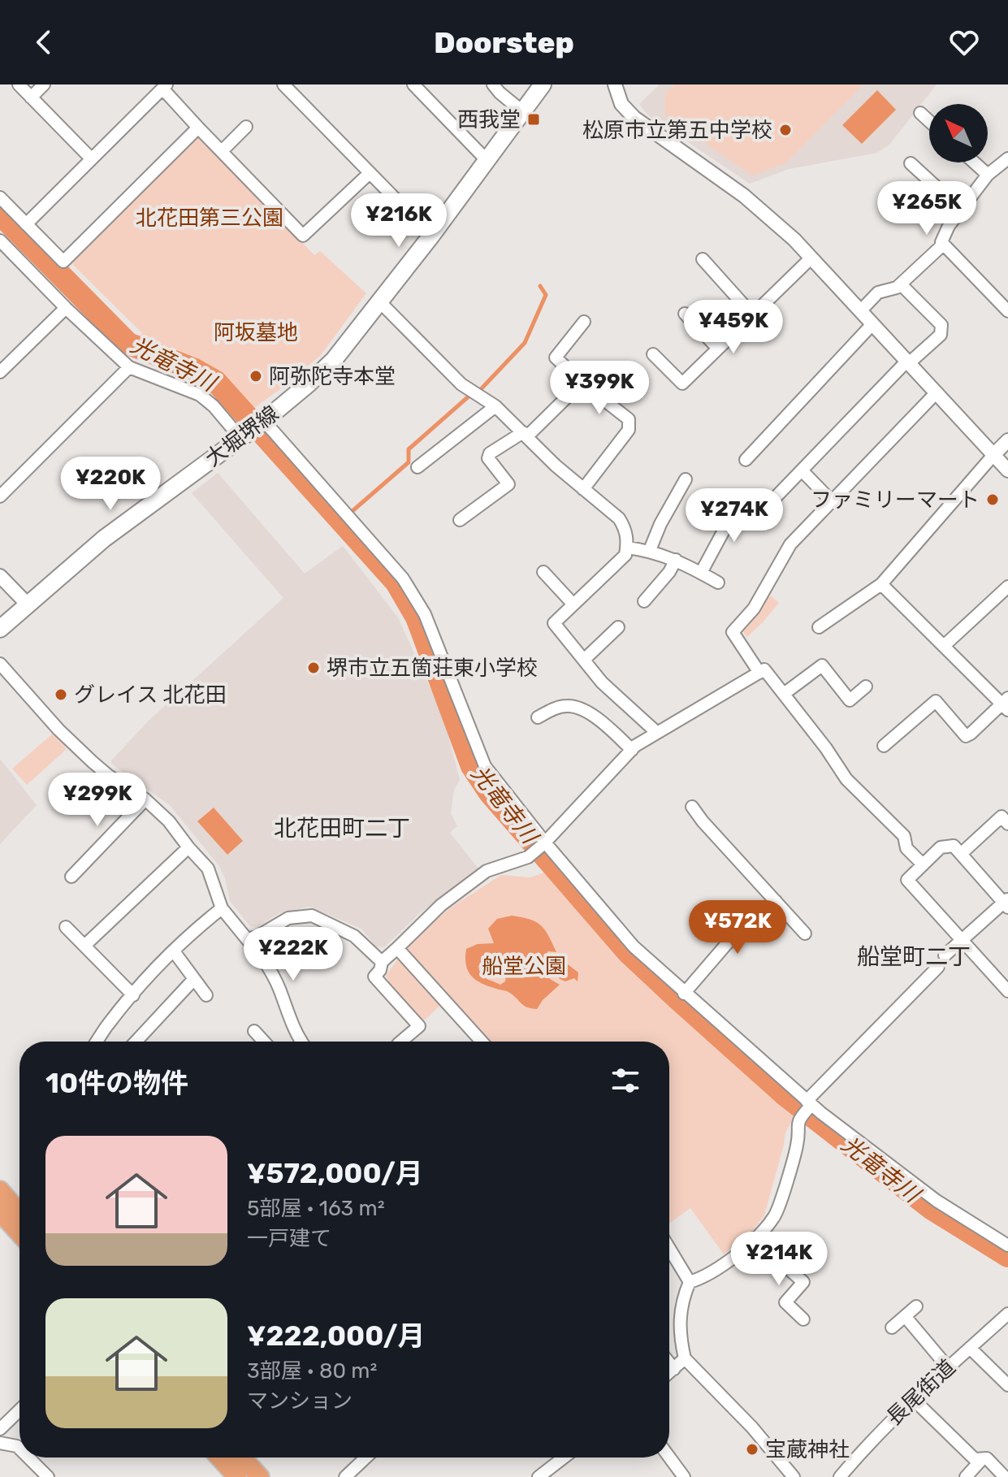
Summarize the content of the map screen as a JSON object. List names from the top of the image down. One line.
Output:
{"streets":{"main road":["大堀堺線"],"street":["長尾街道"]},"districts":["北花田町二丁","船堂町二丁"],"water":["光竜寺川"],"parks":["北花田第三公園","阿坂墓地","船堂公園"],"places":{"transit":["西我堂"],"other":["松原市立第五中学校","阿弥陀寺本堂","ファミリーマート","堺市立五箇荘東小学校","グレイス 北花田","宝蔵神社"]},"north":"top left","page":{"header":"Doorstep","price":["¥265K","¥216K","¥459K","¥399K","¥220K","¥274K","¥299K","¥572K","¥222K","¥214K"],"heading":"10件の物件","list":[{"name":"¥572,000/月","note":"5部屋 · 163 m² · 一戸建て"},{"name":"¥222,000/月","note":"3部屋 · 80 m² · マンション"}]}}
